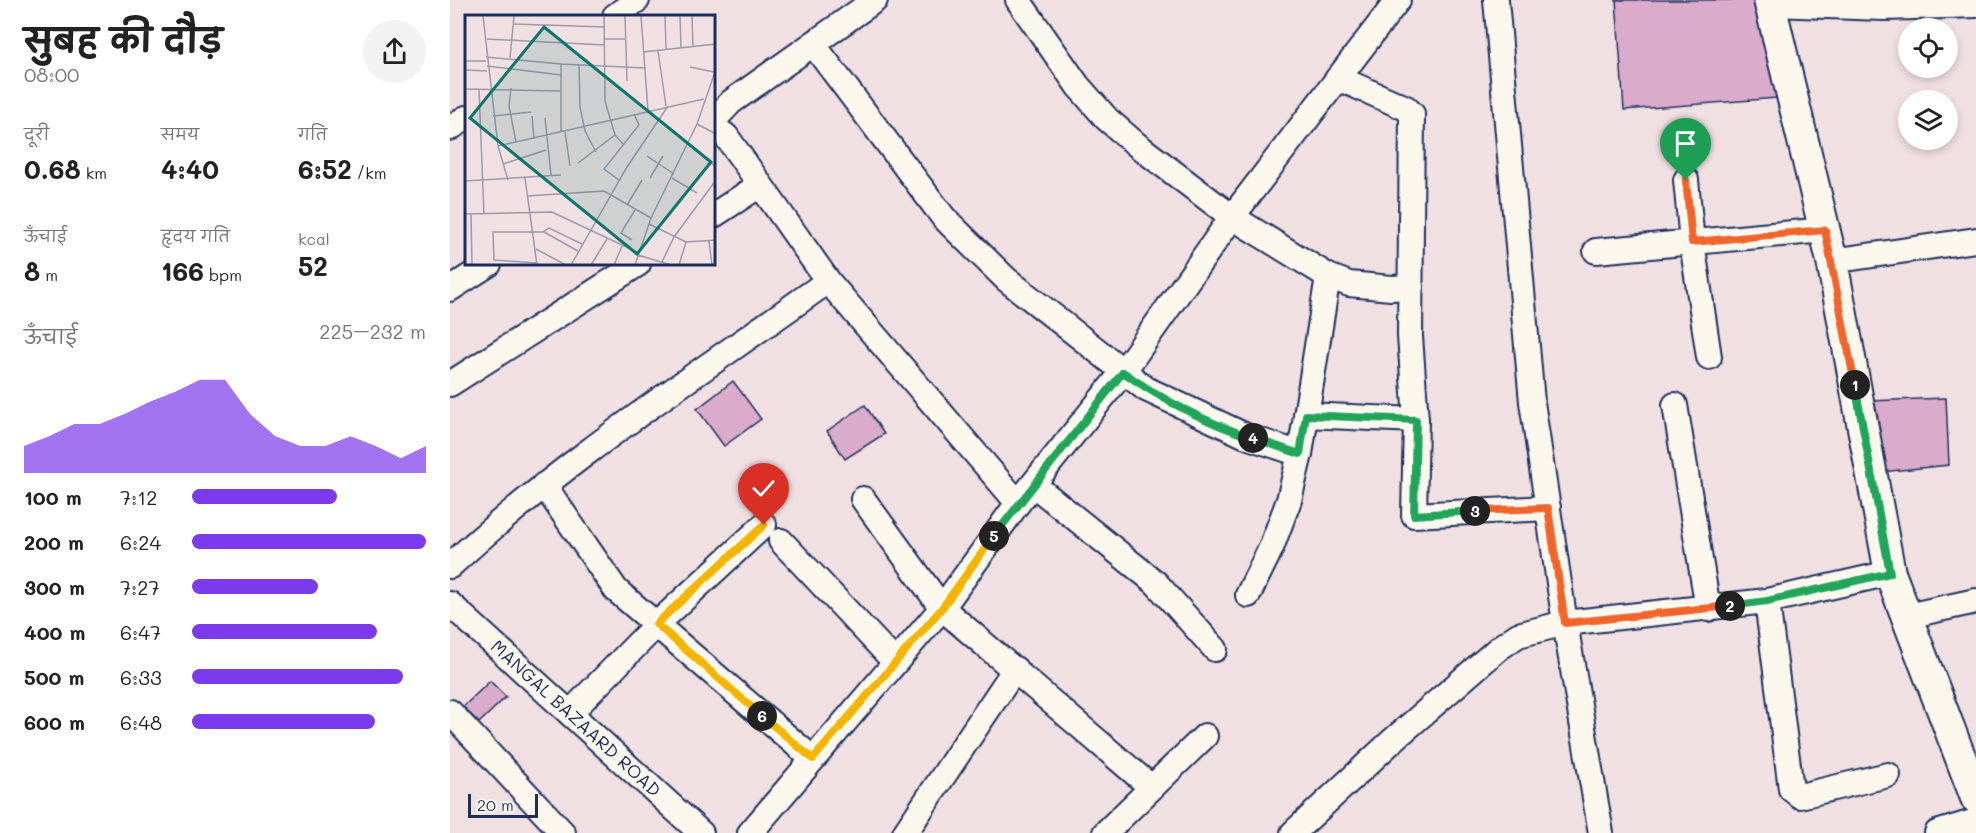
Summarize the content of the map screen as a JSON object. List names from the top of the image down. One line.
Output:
{"streets":{"street":["MANGAL BAZAARD ROAD"]},"scale_bar":"20 m","page":{"heading":["सुबह की दौड़","08:00"],"stats":[["दूरी","0.68 km"],["समय","4:40"],["गति","6:52 /km"],["ऊँचाई","8 m"],["हृदय गति","166 bpm"],["kcal","52"]],"chart":["ऊँचाई","225–232 m"],"pins":["1","4","3","5","2","6"],"list":[{"name":"100 m","note":"7:12"},{"name":"200 m","note":"6:24"},{"name":"300 m","note":"7:27"},{"name":"400 m","note":"6:47"},{"name":"500 m","note":"6:33"},{"name":"600 m","note":"6:48"}],"scale":"20 m"}}
